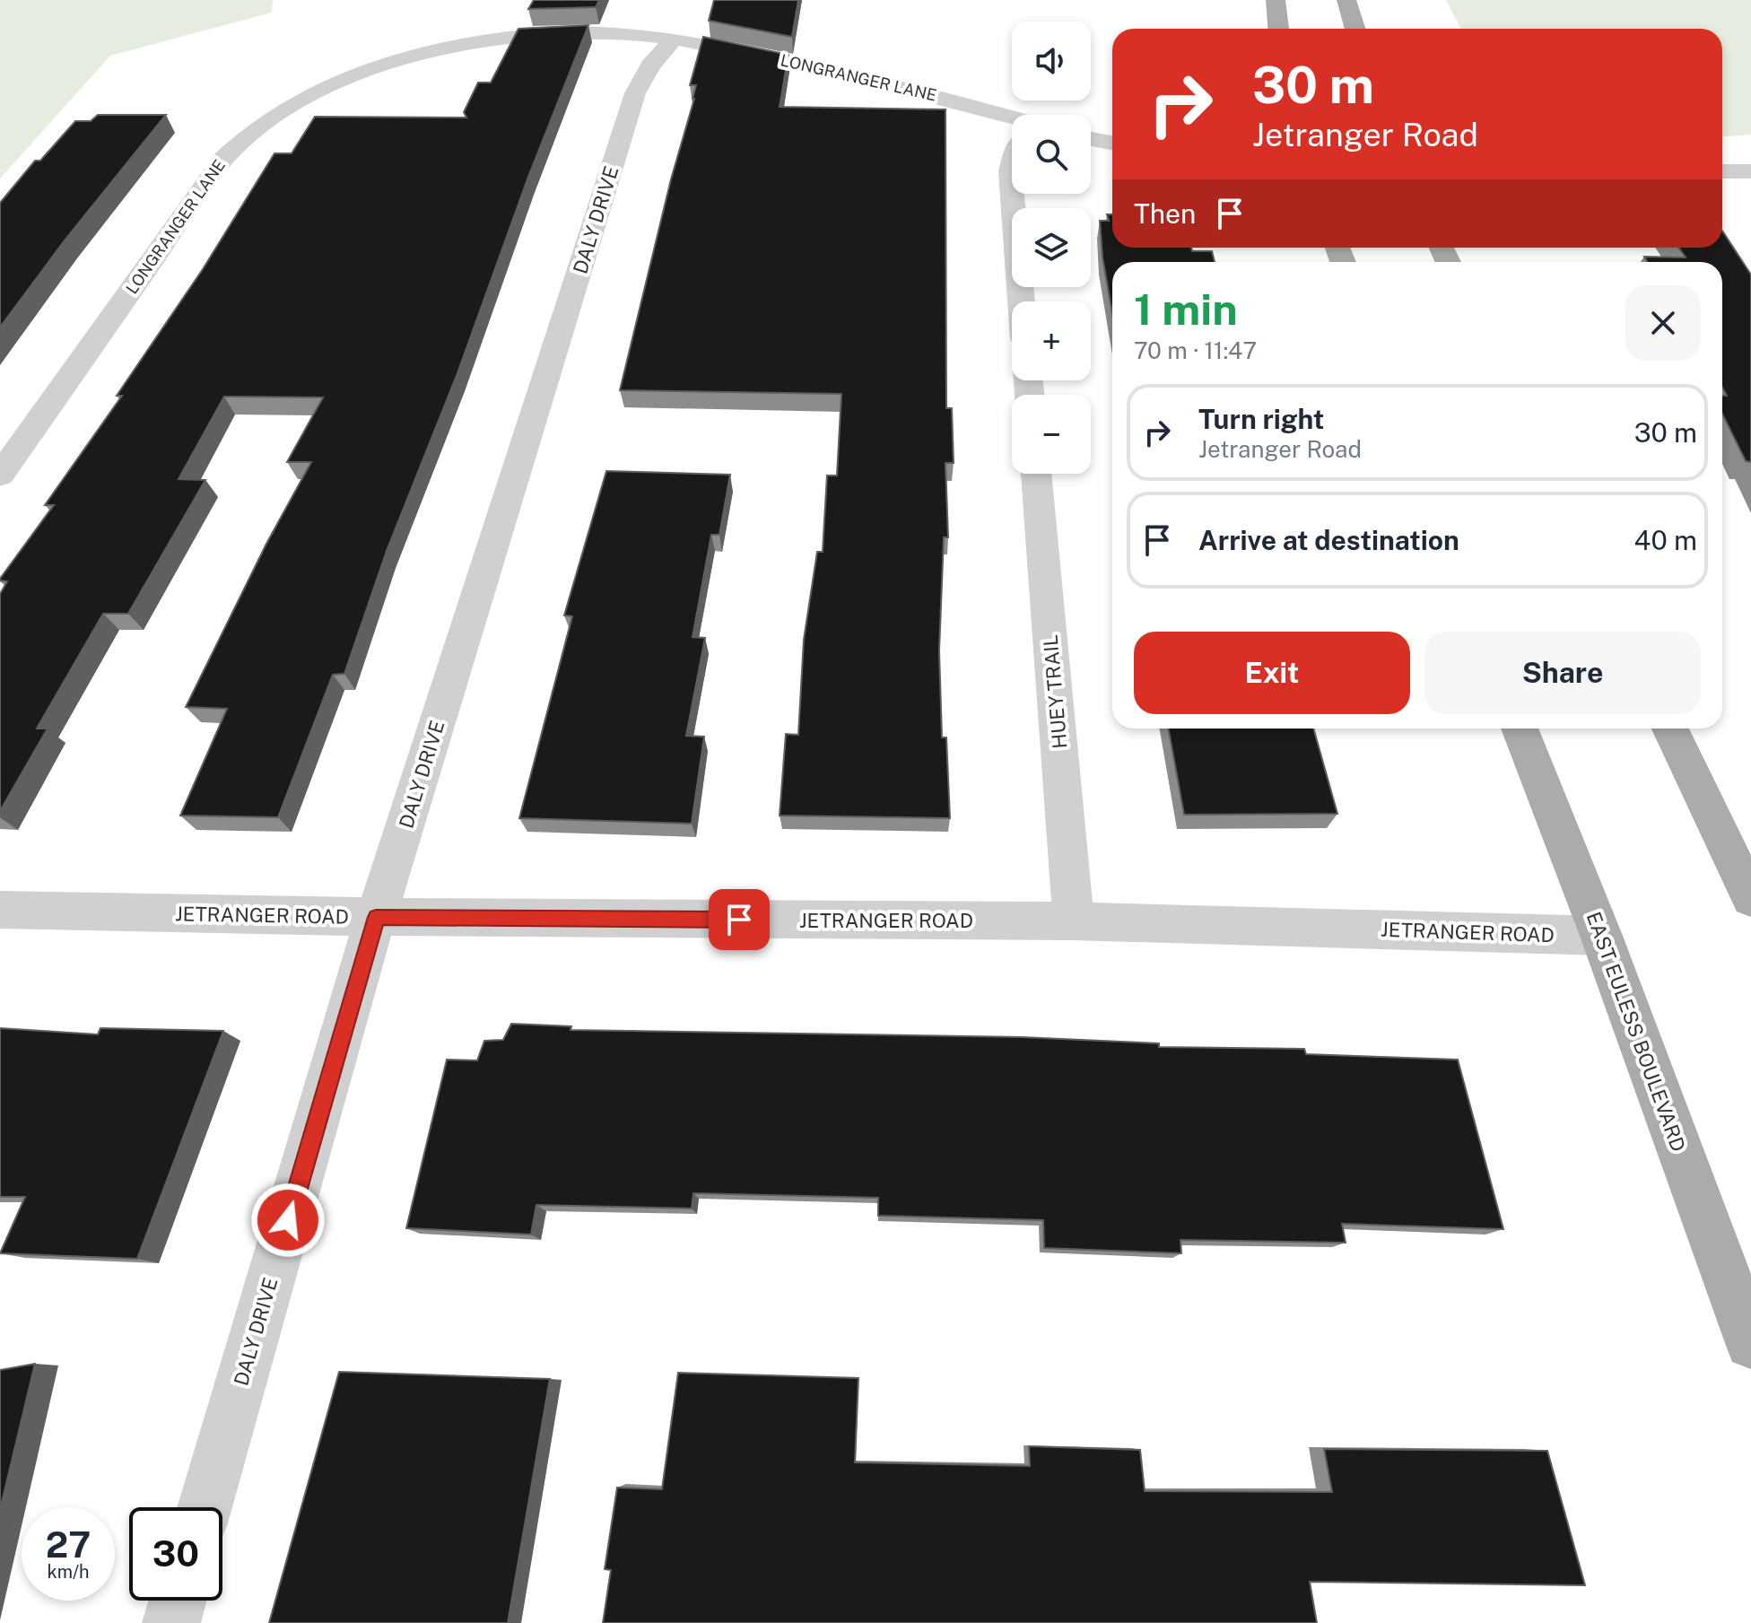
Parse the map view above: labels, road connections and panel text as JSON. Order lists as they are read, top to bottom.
{
  "streets": {
    "main road": ["EAST EULESS BOULEVARD"],
    "street": [
      "LONGRANGER LANE",
      "DALY DRIVE",
      "HUEY TRAIL",
      "JETRANGER ROAD"
    ]
  },
  "crossings": [
    ["LONGRANGER LANE", "DALY DRIVE"],
    ["DALY DRIVE", "JETRANGER ROAD"],
    ["HUEY TRAIL", "JETRANGER ROAD"],
    ["JETRANGER ROAD", "EAST EULESS BOULEVARD"]
  ],
  "page": {
    "map_buttons": ["+", "−"],
    "turn": ["30 m", "Jetranger Road"],
    "then": "Then",
    "heading": ["1 min", "70 m · 11:47"],
    "list": [
      {
        "name": "Turn right",
        "note": "Jetranger Road",
        "value": "30 m"
      },
      {
        "name": "Arrive at destination",
        "value": "40 m"
      }
    ],
    "buttons": ["Exit", "Share"],
    "speed": "27 km/h",
    "limit": "30"
  }
}
